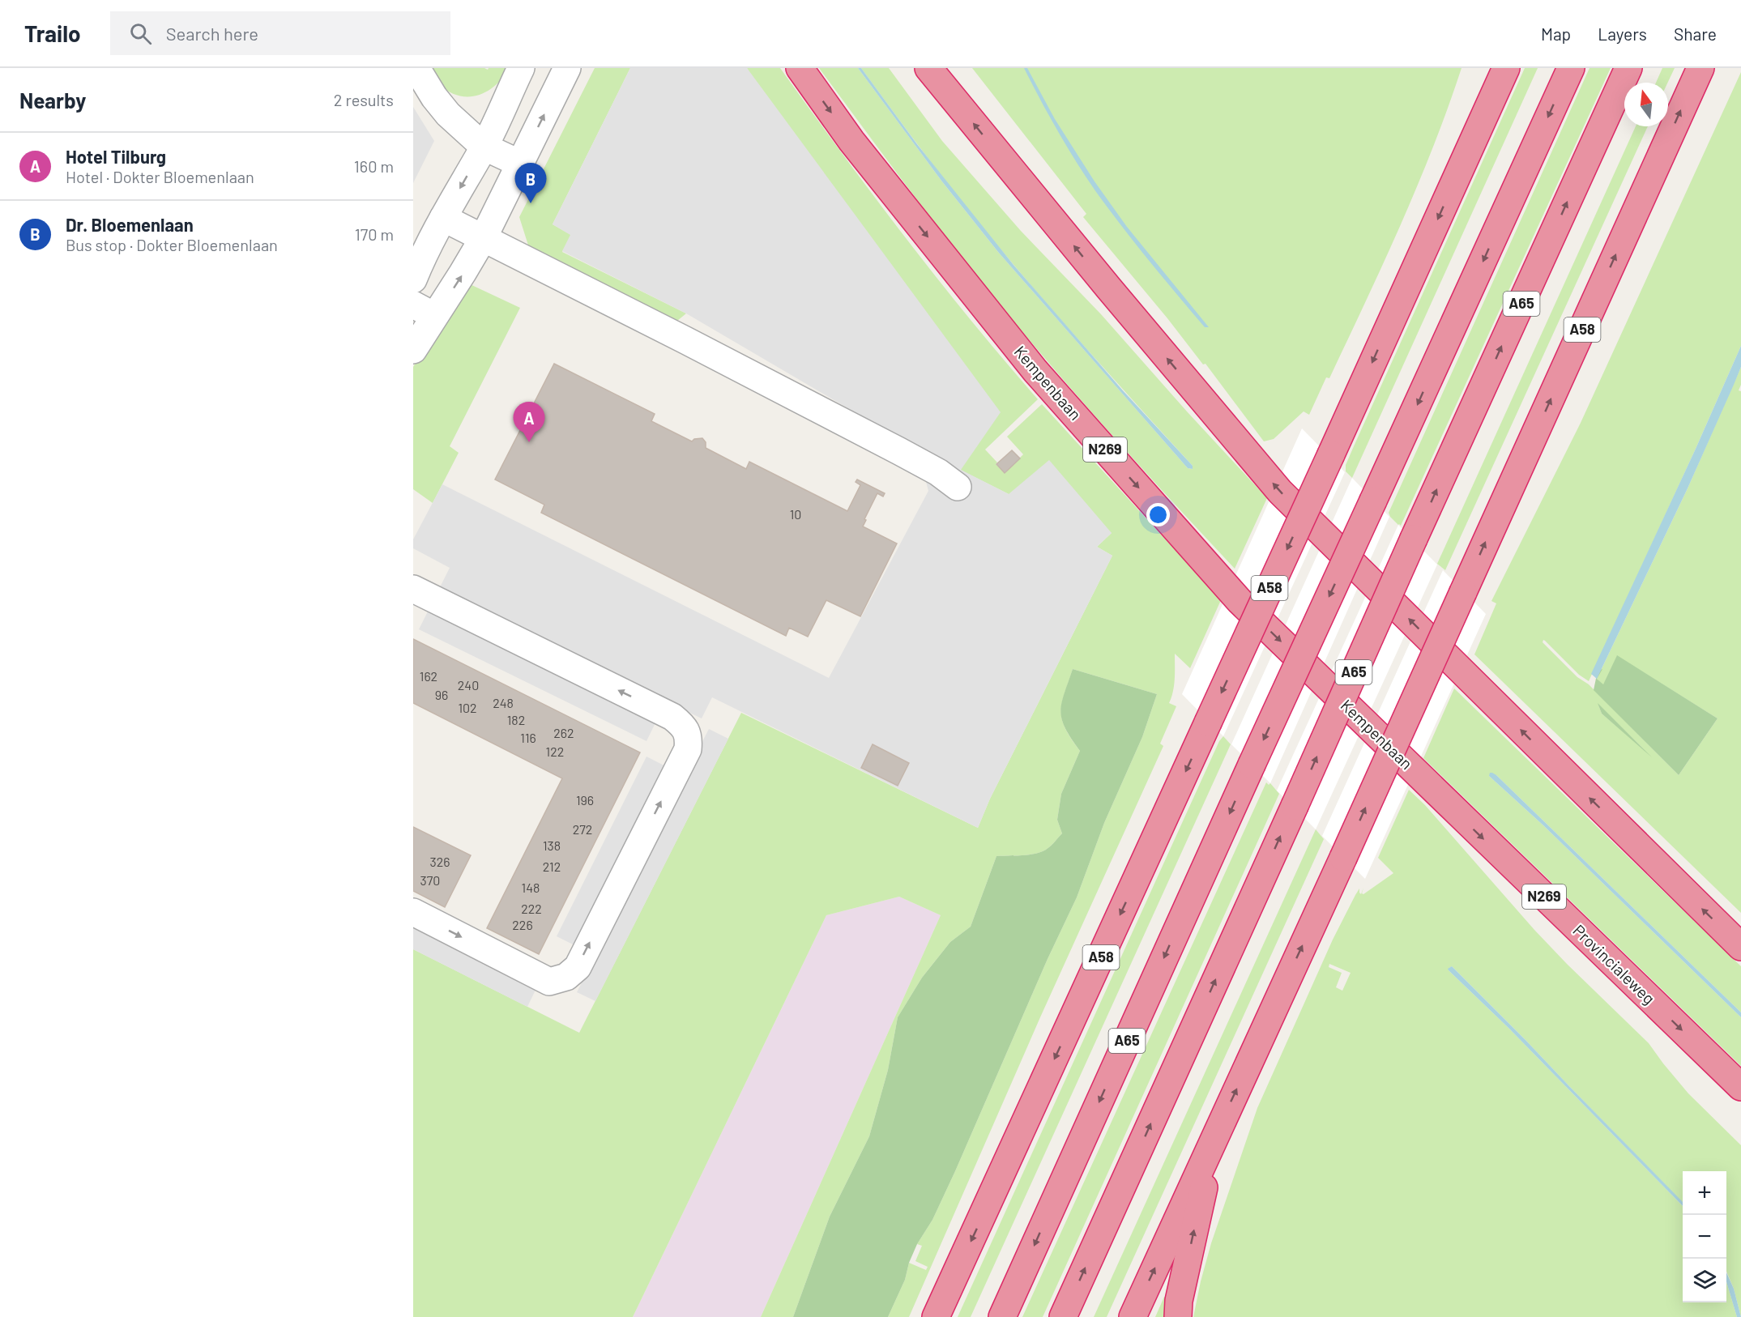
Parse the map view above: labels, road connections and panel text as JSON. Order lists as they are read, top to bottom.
{
  "streets": {
    "highway": [
      "A65",
      "A58",
      "Kempenbaan",
      "N269",
      "Provincialeweg"
    ]
  },
  "crossings": [
    ["Kempenbaan", "Provincialeweg"]
  ],
  "house_numbers": [
    "10",
    "162",
    "240",
    "96",
    "248",
    "102",
    "182",
    "262",
    "116",
    "122",
    "196",
    "272",
    "138",
    "326",
    "212",
    "370",
    "148",
    "222",
    "226"
  ],
  "north": "top",
  "page": {
    "header": "Trailo",
    "search": "Search here",
    "nav": ["Map", "Layers", "Share"],
    "heading": ["Nearby", "2 results"],
    "list": [
      {
        "mark": "A",
        "name": "Hotel Tilburg",
        "note": "Hotel · Dokter Bloemenlaan",
        "value": "160 m"
      },
      {
        "mark": "B",
        "name": "Dr. Bloemenlaan",
        "note": "Bus stop · Dokter Bloemenlaan",
        "value": "170 m"
      }
    ],
    "pins": ["B", "A"],
    "map_buttons": ["+", "−"]
  }
}
